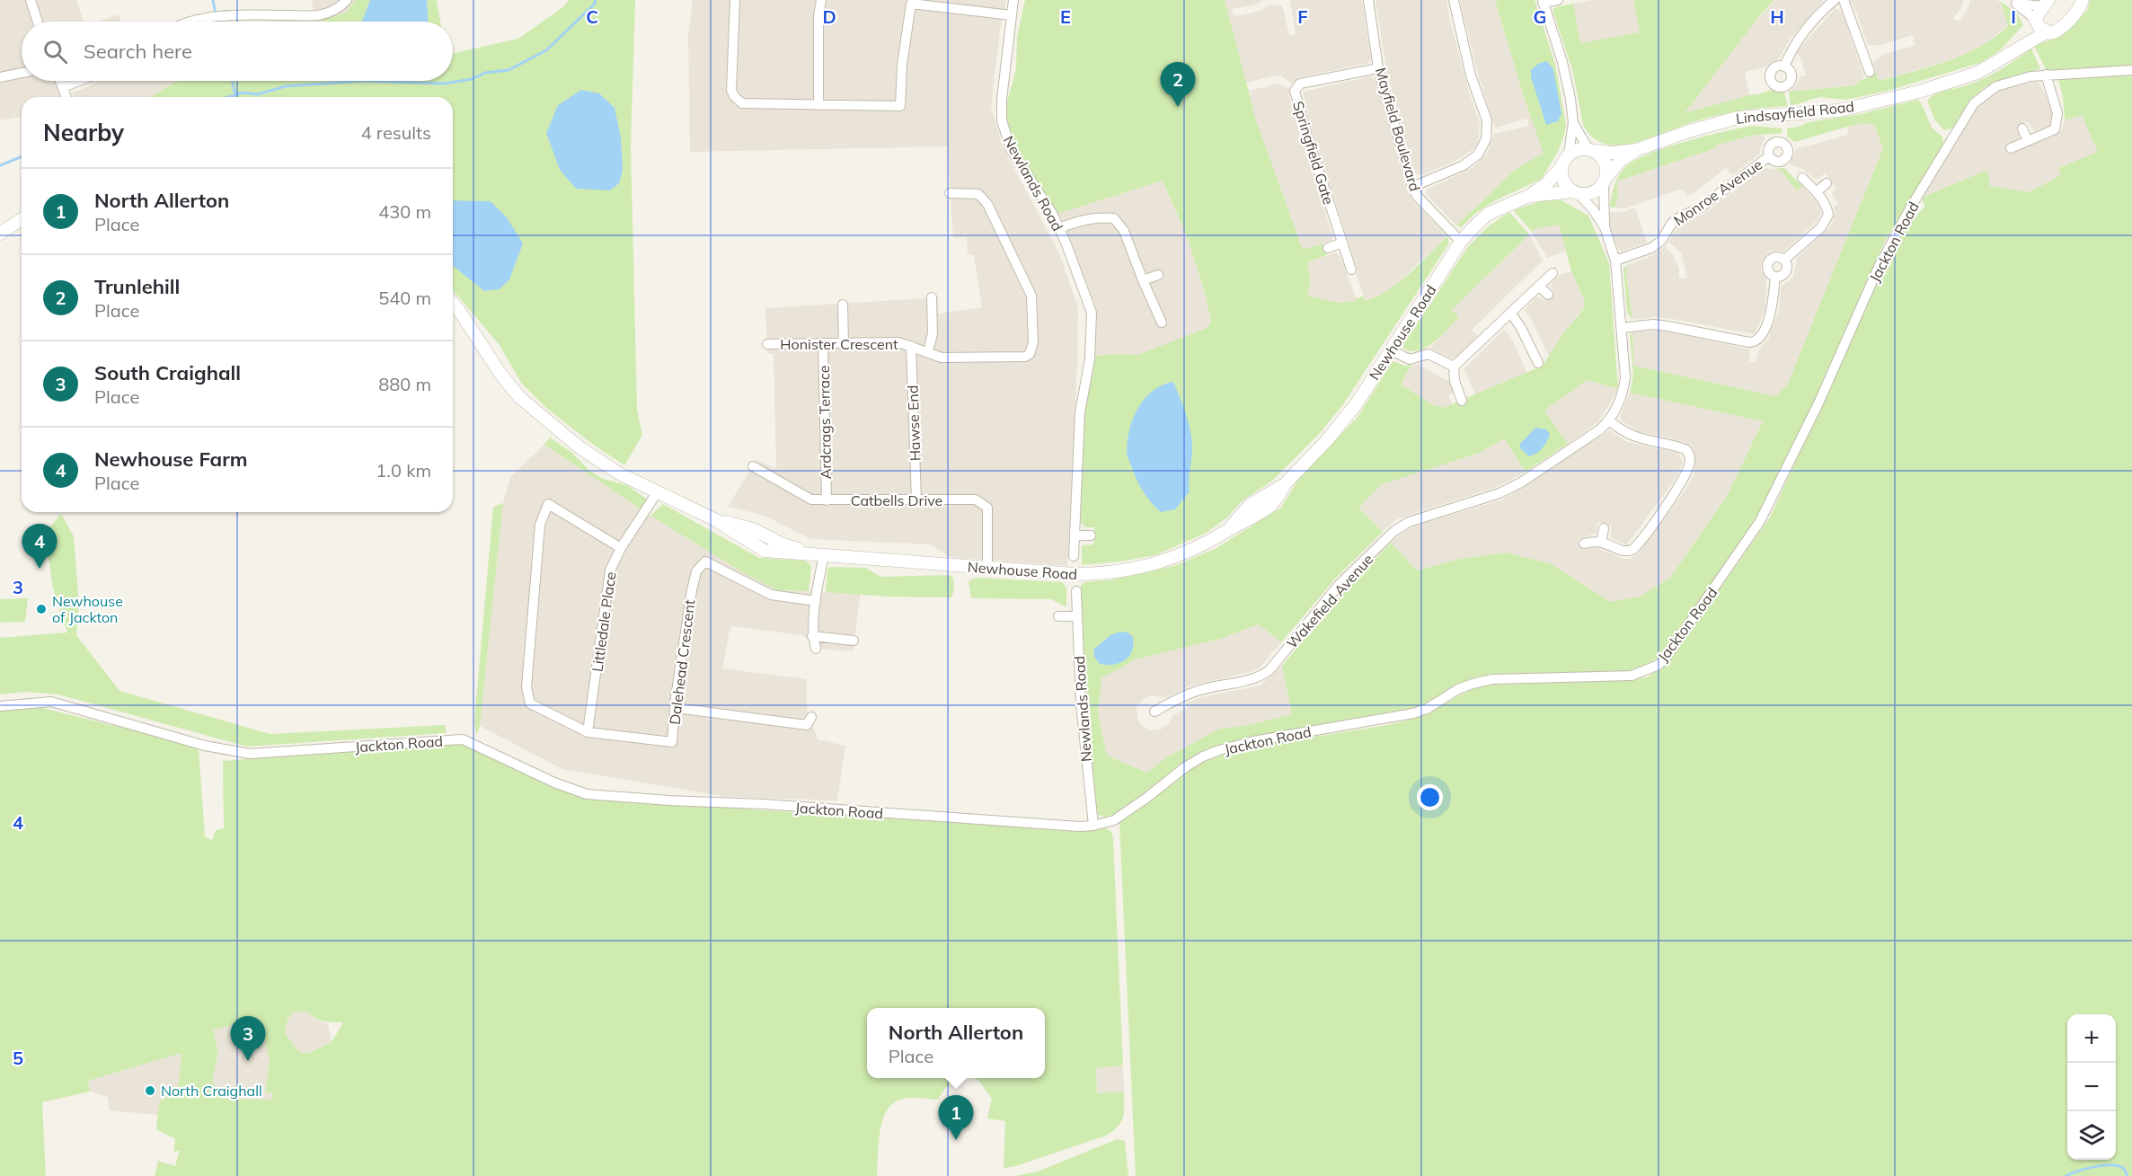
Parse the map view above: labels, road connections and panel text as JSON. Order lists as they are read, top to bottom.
{
  "streets": {
    "street": [
      "Lindsayfield Road",
      "Mayfield Boulevard",
      "Springfield Gate",
      "Newlands Road",
      "Monroe Avenue",
      "Jackton Road",
      "Newhouse Road",
      "Honister Crescent",
      "Ardcrags Terrace",
      "Hawse End",
      "Catbells Drive",
      "Wakefield Avenue",
      "Littledale Place",
      "Dalehead Crescent"
    ]
  },
  "crossings": [
    ["Lindsayfield Road", "Newhouse Road"],
    ["Lindsayfield Road", "Wakefield Avenue"],
    ["Mayfield Boulevard", "Springfield Gate"],
    ["Mayfield Boulevard", "Newhouse Road"],
    ["Newlands Road", "Jackton Road"],
    ["Monroe Avenue", "Wakefield Avenue"],
    ["Newhouse Road", "Catbells Drive"],
    ["Newhouse Road", "Wakefield Avenue"],
    ["Newhouse Road", "Littledale Place"],
    ["Honister Crescent", "Ardcrags Terrace"],
    ["Honister Crescent", "Hawse End"],
    ["Ardcrags Terrace", "Catbells Drive"],
    ["Hawse End", "Catbells Drive"],
    ["Littledale Place", "Dalehead Crescent"]
  ],
  "places": ["Newhouse of Jackton", "North Craighall"],
  "page": {
    "search": "Search here",
    "pins": [
      "2",
      "4",
      "3",
      "1"
    ],
    "heading": ["Nearby", "4 results"],
    "list": [
      {
        "mark": "1",
        "name": "North Allerton",
        "note": "Place",
        "value": "430 m"
      },
      {
        "mark": "2",
        "name": "Trunlehill",
        "note": "Place",
        "value": "540 m"
      },
      {
        "mark": "3",
        "name": "South Craighall",
        "note": "Place",
        "value": "880 m"
      },
      {
        "mark": "4",
        "name": "Newhouse Farm",
        "note": "Place",
        "value": "1.0 km"
      }
    ],
    "popup": ["North Allerton", "Place"],
    "map_buttons": ["+", "−"]
  },
  "grid": {
    "columns": [
      "C",
      "D",
      "E",
      "F",
      "G",
      "H",
      "I"
    ],
    "rows": ["3", "4", "5"]
  }
}
